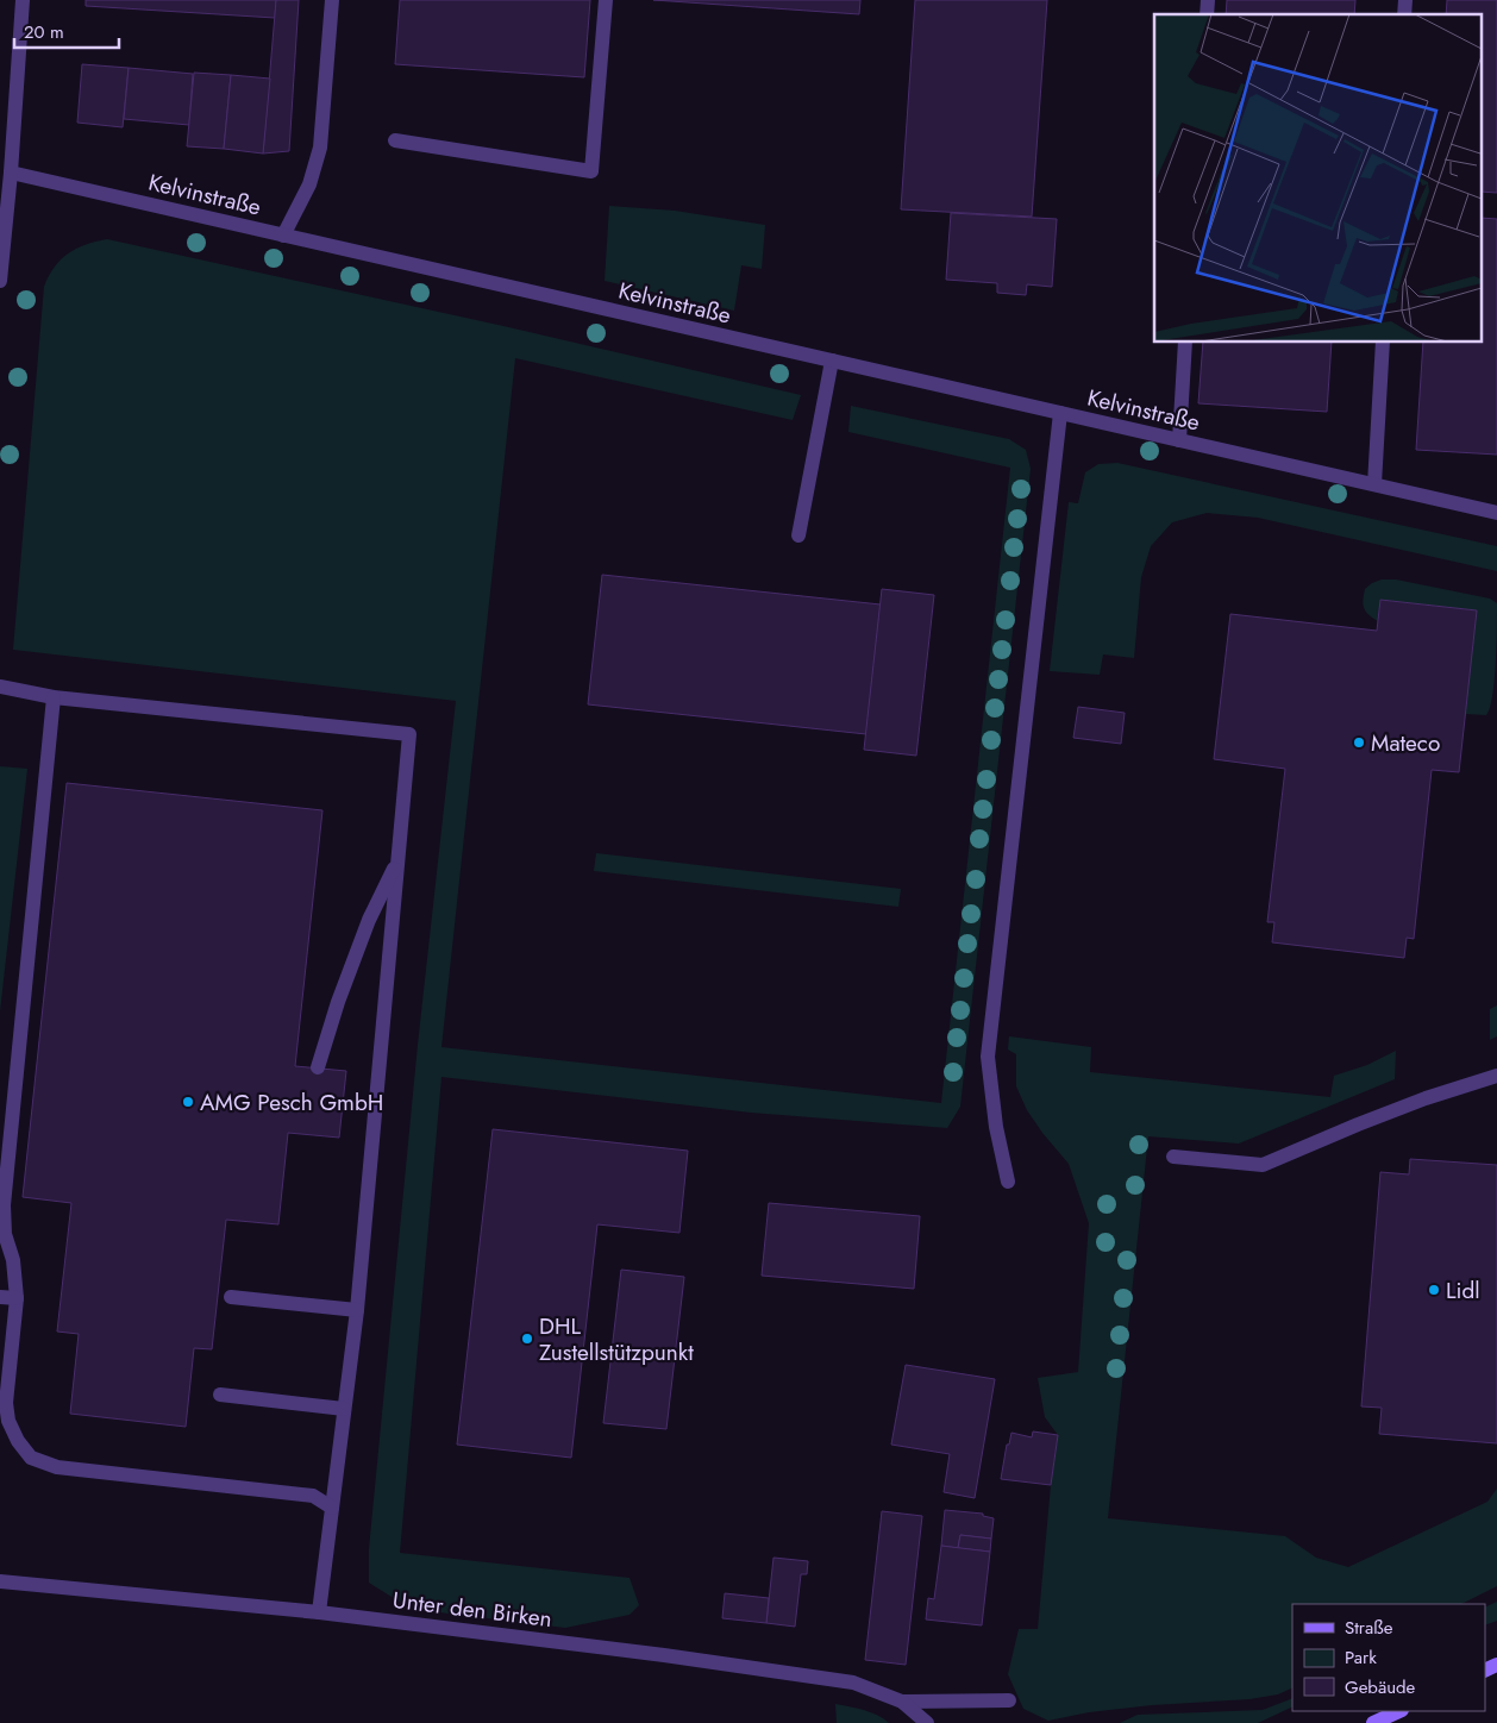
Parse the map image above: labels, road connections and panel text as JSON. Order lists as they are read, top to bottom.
{
  "streets": {
    "street": ["Kelvinstraße", "Unter den Birken"]
  },
  "places": [
    "Mateco",
    "AMG Pesch GmbH",
    "Lidl",
    "DHL Zustellstützpunkt"
  ],
  "legend": ["Straße", "Park", "Gebäude"],
  "scale_bar": "20 m"
}
